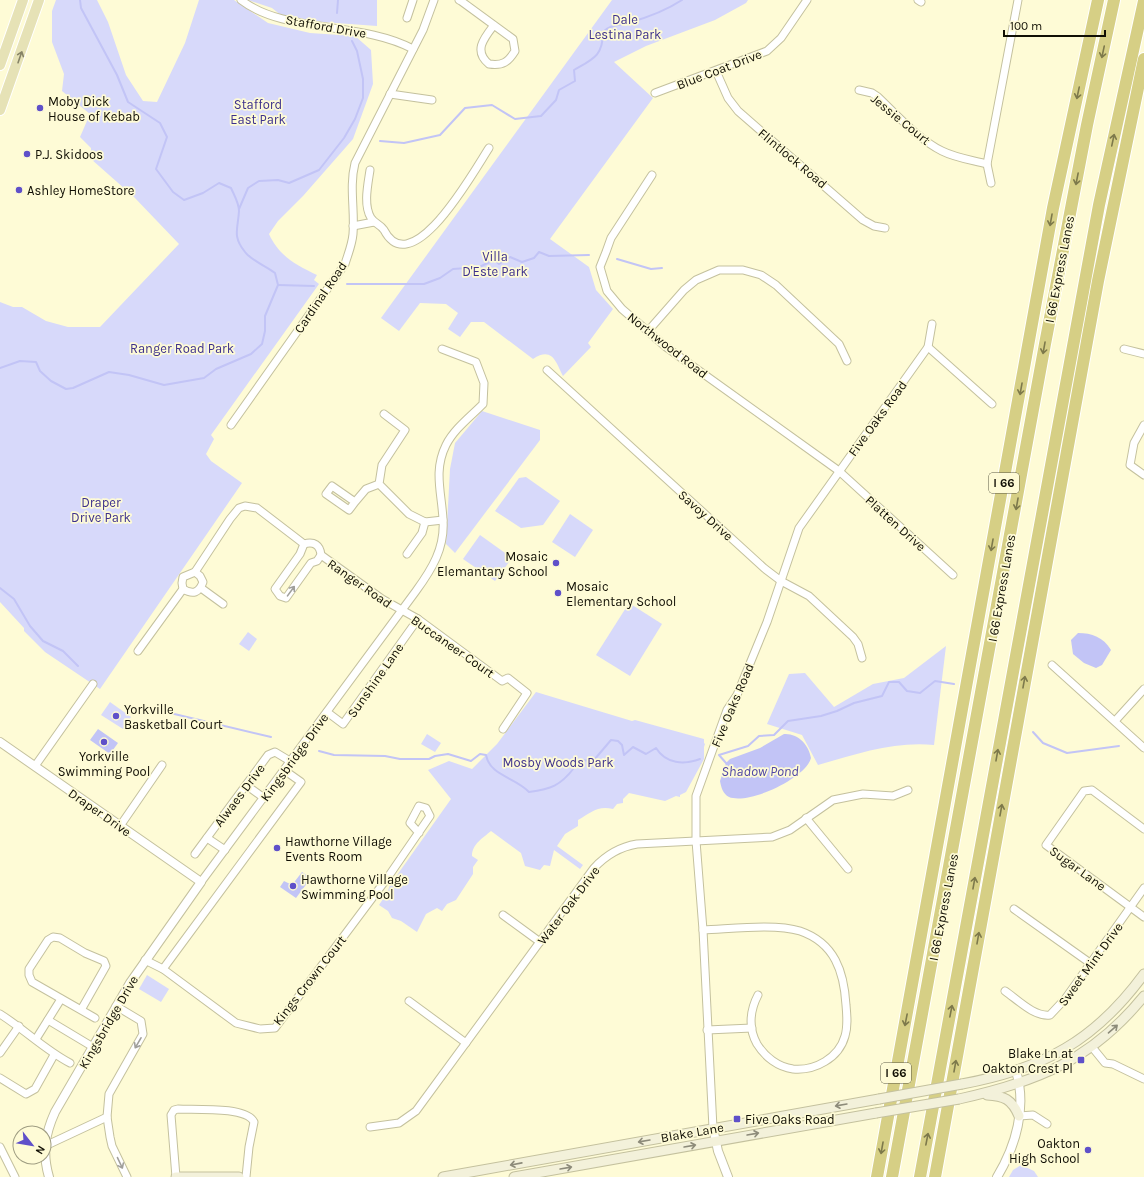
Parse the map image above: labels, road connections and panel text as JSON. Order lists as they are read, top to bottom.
{
  "streets": {
    "highway": ["I 66 Express Lanes", "I 66"],
    "main road": ["Blake Lane"],
    "street": [
      "Stafford Drive",
      "Blue Coat Drive",
      "Jessie Court",
      "Flintlock Road",
      "Cardinal Road",
      "Northwood Road",
      "Five Oaks Road",
      "Savoy Drive",
      "Platten Drive",
      "Ranger Road",
      "Buccaneer Court",
      "Sunshine Lane",
      "Kingsbridge Drive",
      "Alwaes Drive",
      "Draper Drive",
      "Sugar Lane",
      "Water Oak Drive",
      "Sweet Mint Drive",
      "Kings Crown Court"
    ]
  },
  "crossings": [
    ["Stafford Drive", "Cardinal Road"],
    ["Blue Coat Drive", "Flintlock Road"],
    ["Northwood Road", "Five Oaks Road"],
    ["Northwood Road", "Platten Drive"],
    ["Five Oaks Road", "Savoy Drive"],
    ["Five Oaks Road", "Platten Drive"],
    ["Five Oaks Road", "Water Oak Drive"],
    ["Five Oaks Road", "Blake Lane"],
    ["Ranger Road", "Buccaneer Court"],
    ["Ranger Road", "Kingsbridge Drive"],
    ["Buccaneer Court", "Sunshine Lane"],
    ["Buccaneer Court", "Kingsbridge Drive"],
    ["Sunshine Lane", "Kingsbridge Drive"],
    ["Kingsbridge Drive", "Alwaes Drive"],
    ["Kingsbridge Drive", "Draper Drive"],
    ["Kingsbridge Drive", "Kings Crown Court"],
    ["Sugar Lane", "Sweet Mint Drive"]
  ],
  "water": ["Shadow Pond"],
  "parks": [
    "Dale Lestina Park",
    "Stafford East Park",
    "Villa D'Este Park",
    "Ranger Road Park",
    "Draper Drive Park",
    "Mosby Woods Park"
  ],
  "places": {
    "other": [
      "Moby Dick House of Kebab",
      "P.J. Skidoos",
      "Ashley HomeStore",
      "Mosaic Elemantary School",
      "Mosaic Elementary School",
      "Yorkville Basketball Court",
      "Yorkville Swimming Pool",
      "Hawthorne Village Events Room",
      "Hawthorne Village Swimming Pool",
      "Oakton High School"
    ],
    "transit": ["Blake Ln at Oakton Crest Pl", "Five Oaks Road"]
  },
  "scale_bar": "100 m",
  "north": "bottom right"
}
